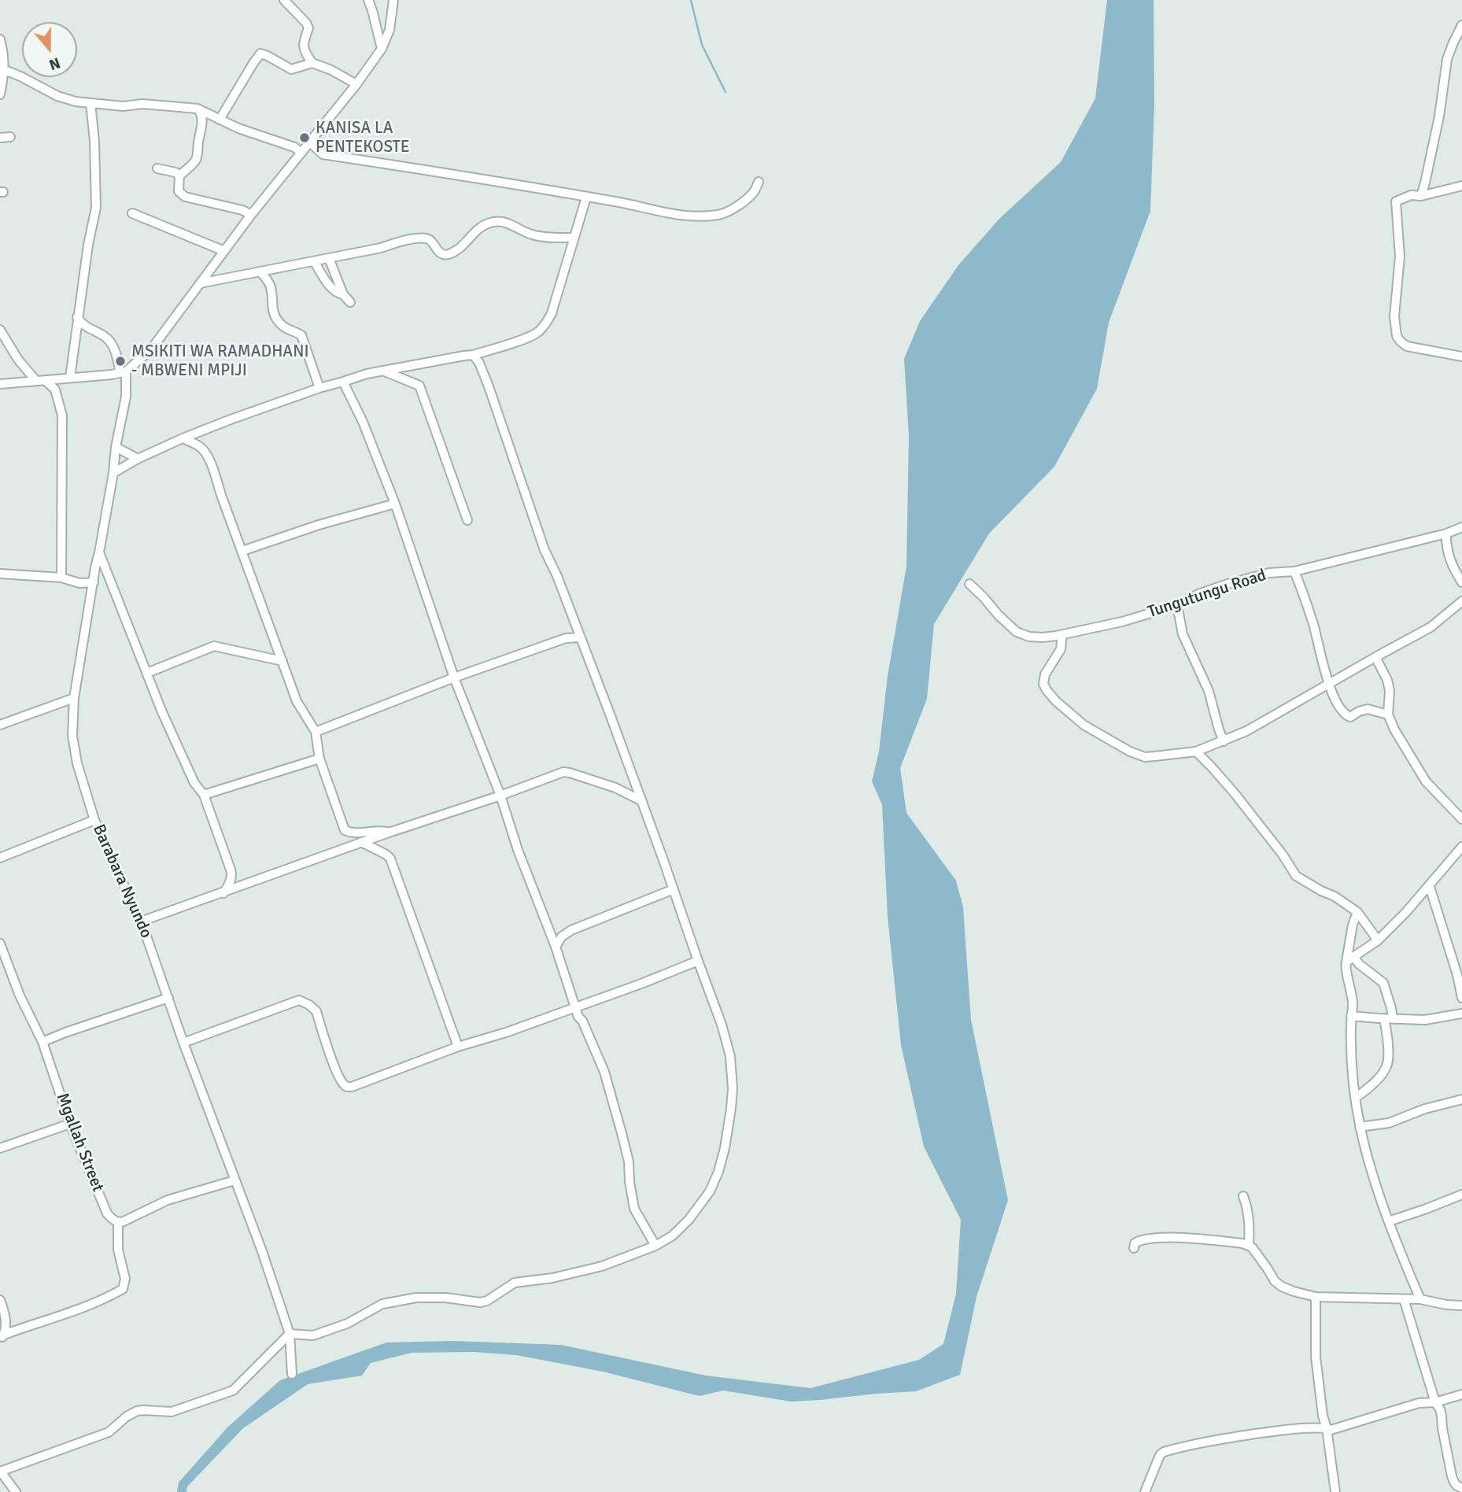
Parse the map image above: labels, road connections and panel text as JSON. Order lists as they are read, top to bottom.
{
  "streets": {
    "street": ["Tungutungu Road", "Barabara Nyundo", "Mgallah Street"]
  },
  "places": ["KANISA LA PENTEKOSTE", "MSIKITI WA RAMADHANI - MBWENI MPIJI"],
  "north": "bottom"
}
